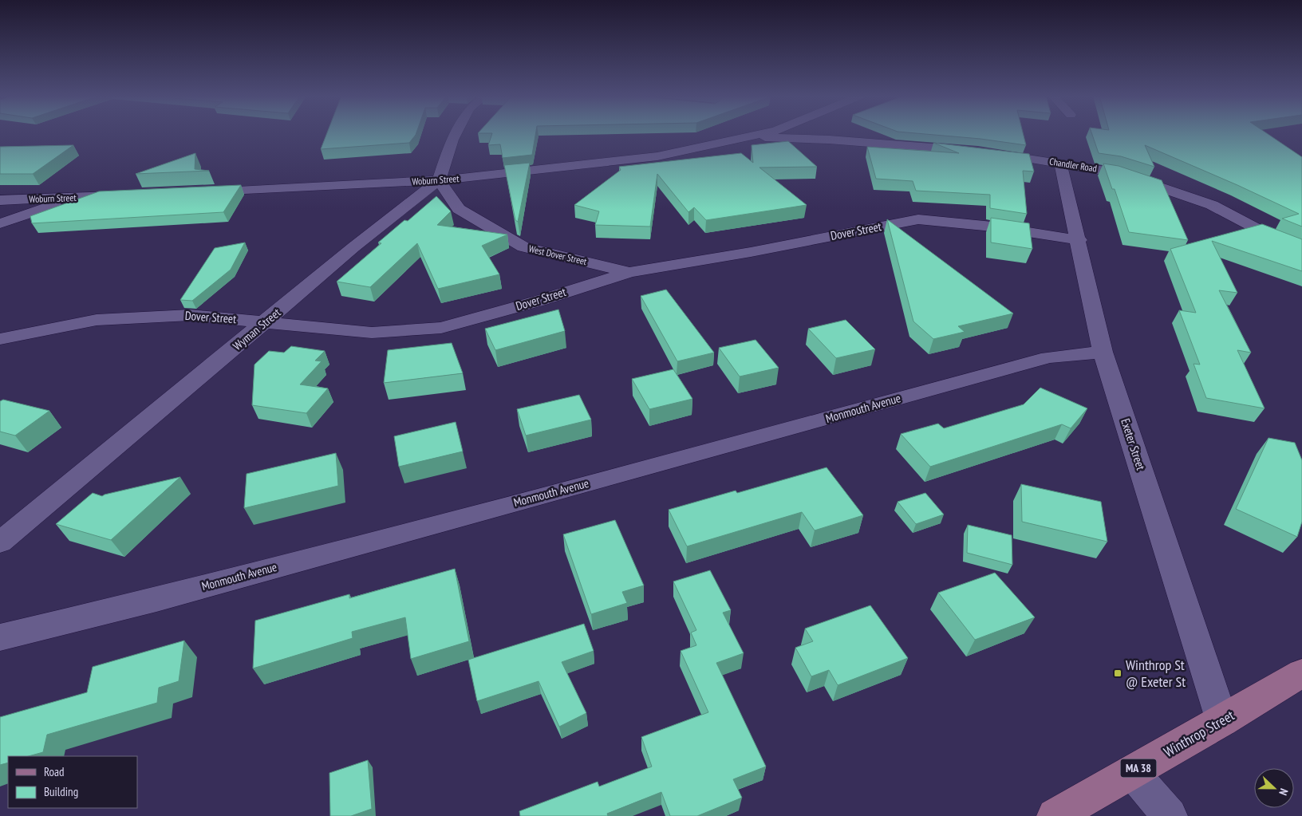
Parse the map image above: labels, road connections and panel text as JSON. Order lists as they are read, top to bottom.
{
  "streets": {
    "main road": ["Winthrop Street", "MA 38"],
    "street": [
      "Chandler Road",
      "Woburn Street",
      "Dover Street",
      "West Dover Street",
      "Wyman Street",
      "Monmouth Avenue",
      "Exeter Street"
    ]
  },
  "crossings": [
    ["Chandler Road", "Woburn Street"],
    ["Chandler Road", "Exeter Street"],
    ["Woburn Street", "West Dover Street"],
    ["Woburn Street", "Wyman Street"],
    ["Dover Street", "West Dover Street"],
    ["Dover Street", "Wyman Street"],
    ["Dover Street", "Exeter Street"],
    ["West Dover Street", "Wyman Street"],
    ["Monmouth Avenue", "Exeter Street"],
    ["Exeter Street", "Winthrop Street"]
  ],
  "places": {
    "transit": ["Winthrop St @ Exeter St"]
  },
  "legend": ["Road", "Building"],
  "north": "right"
}
